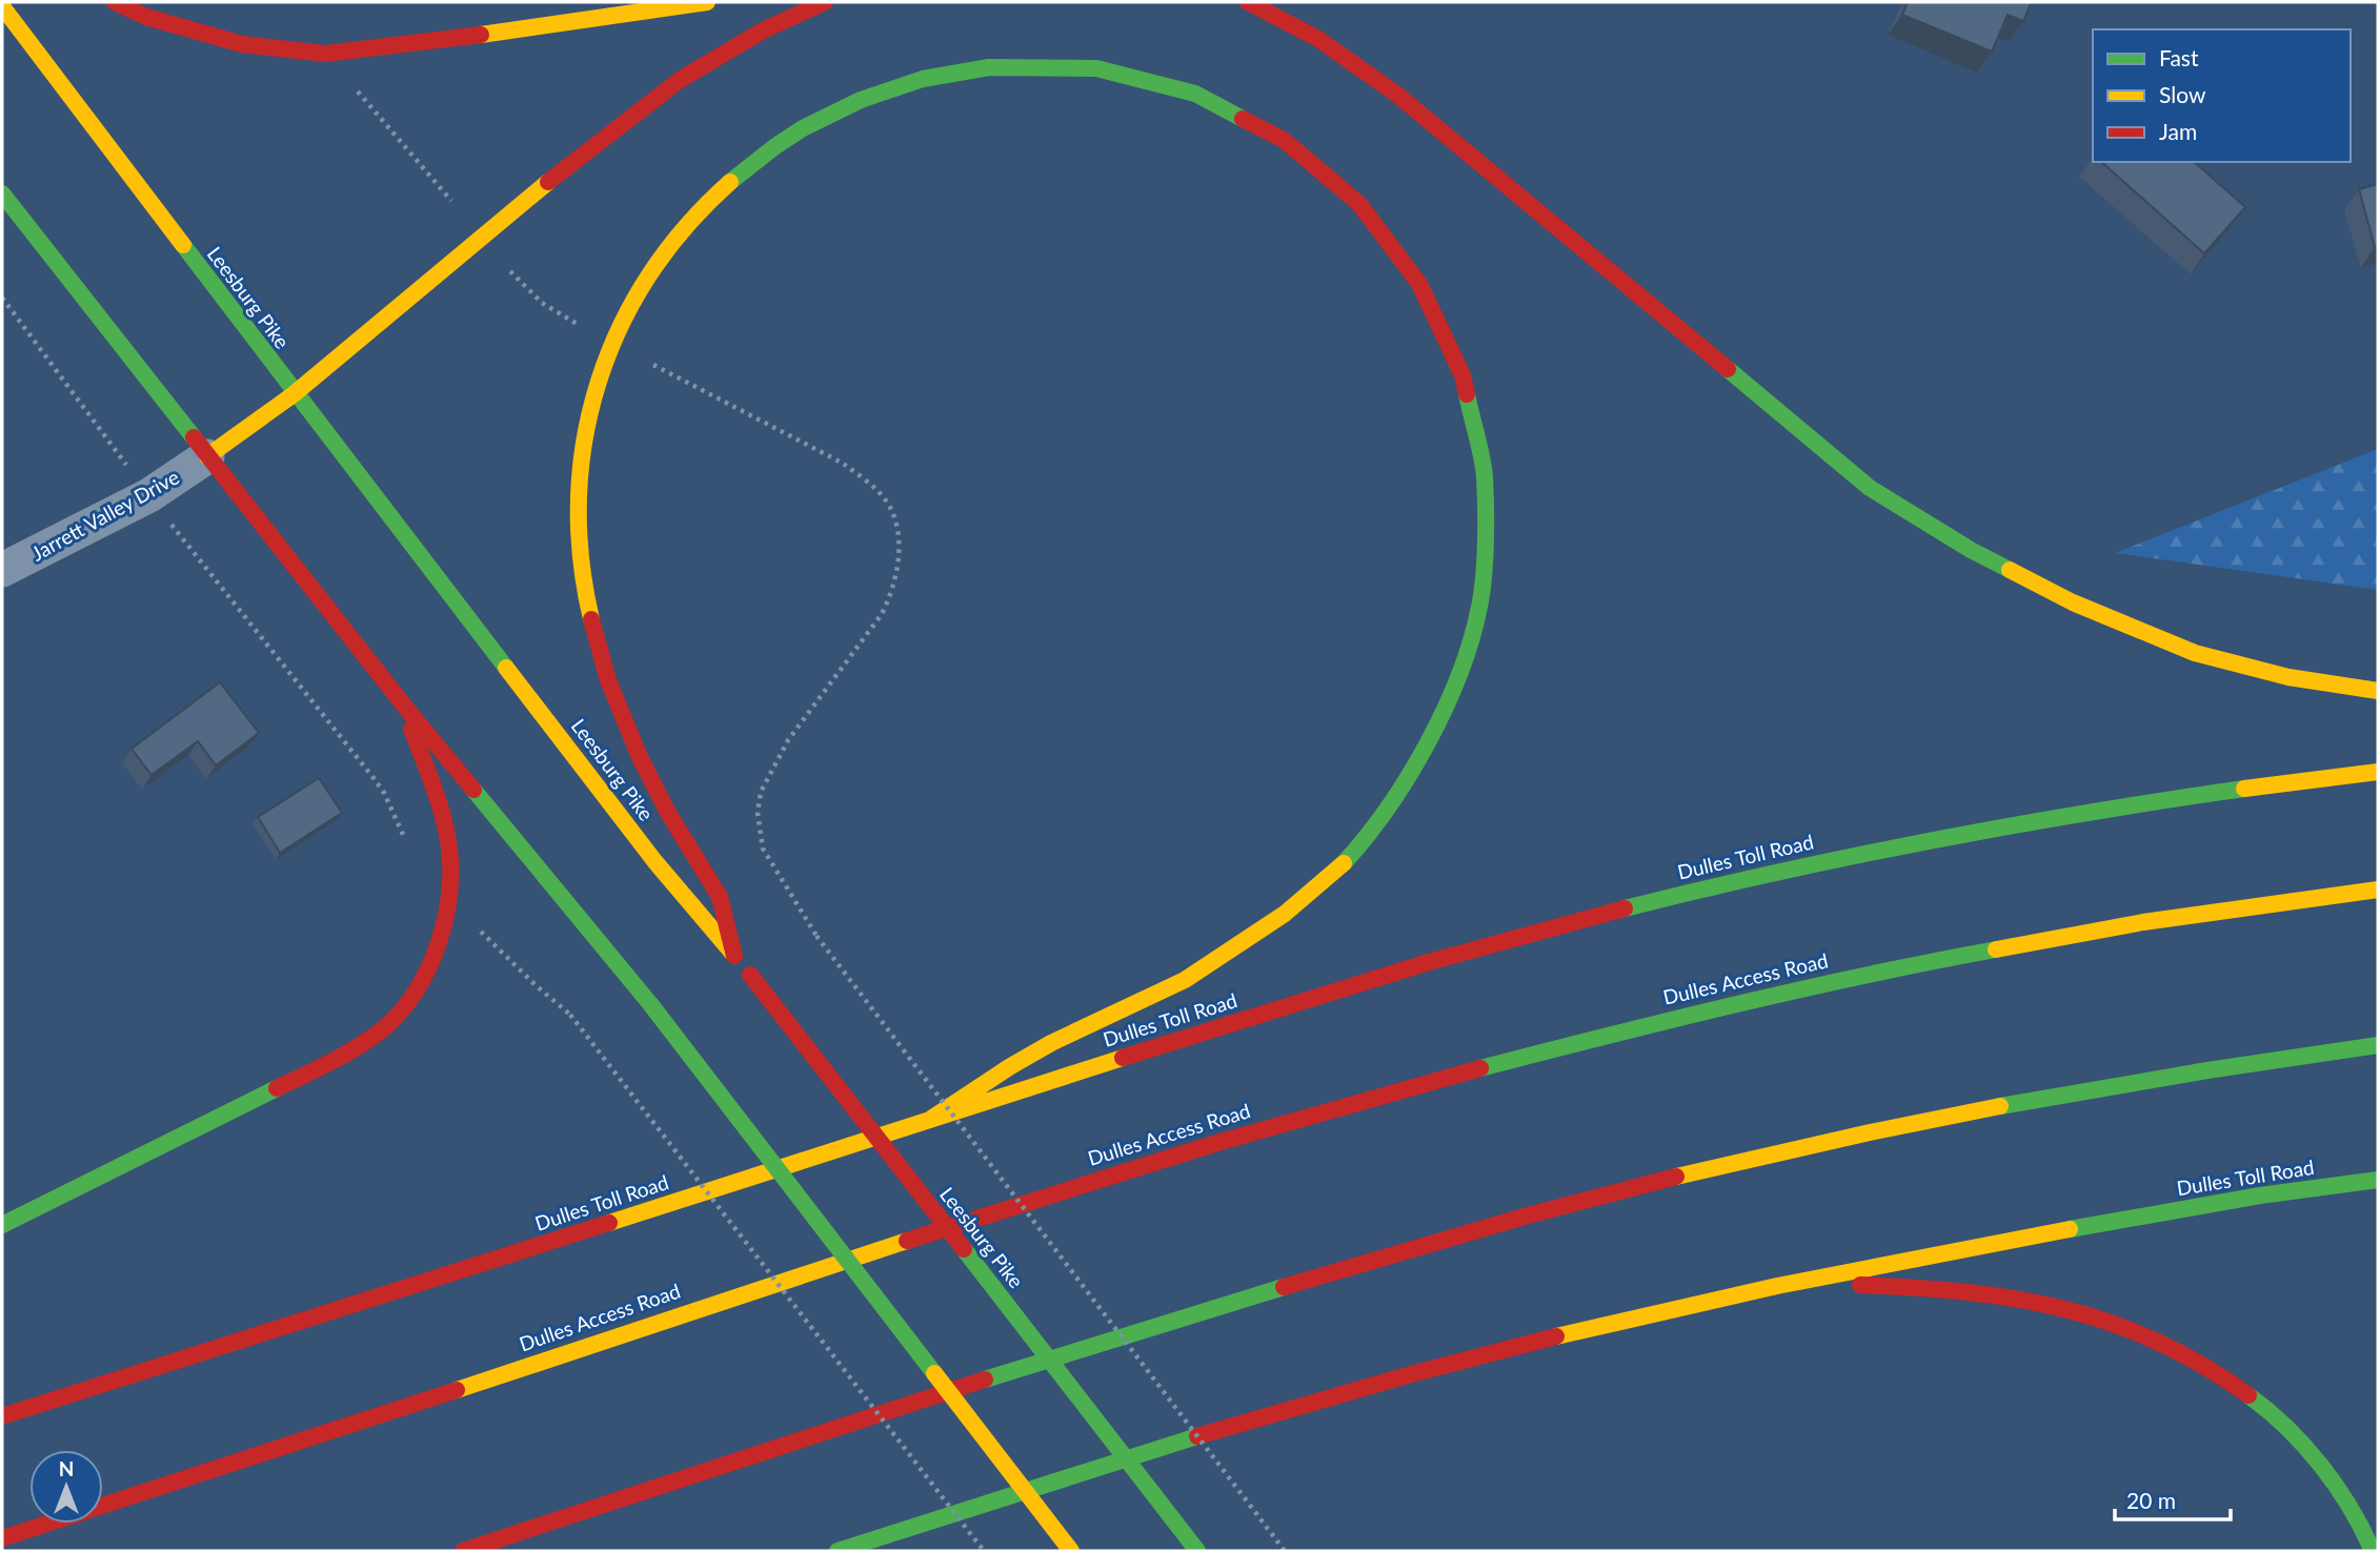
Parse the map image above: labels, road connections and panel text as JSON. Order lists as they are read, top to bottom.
{
  "streets": {
    "highway": ["Leesburg Pike", "Dulles Toll Road", "Dulles Access Road"],
    "street": ["Jarrett Valley Drive"]
  },
  "legend": ["Fast", "Slow", "Jam"],
  "scale_bar": "20 m",
  "north": "top"
}
